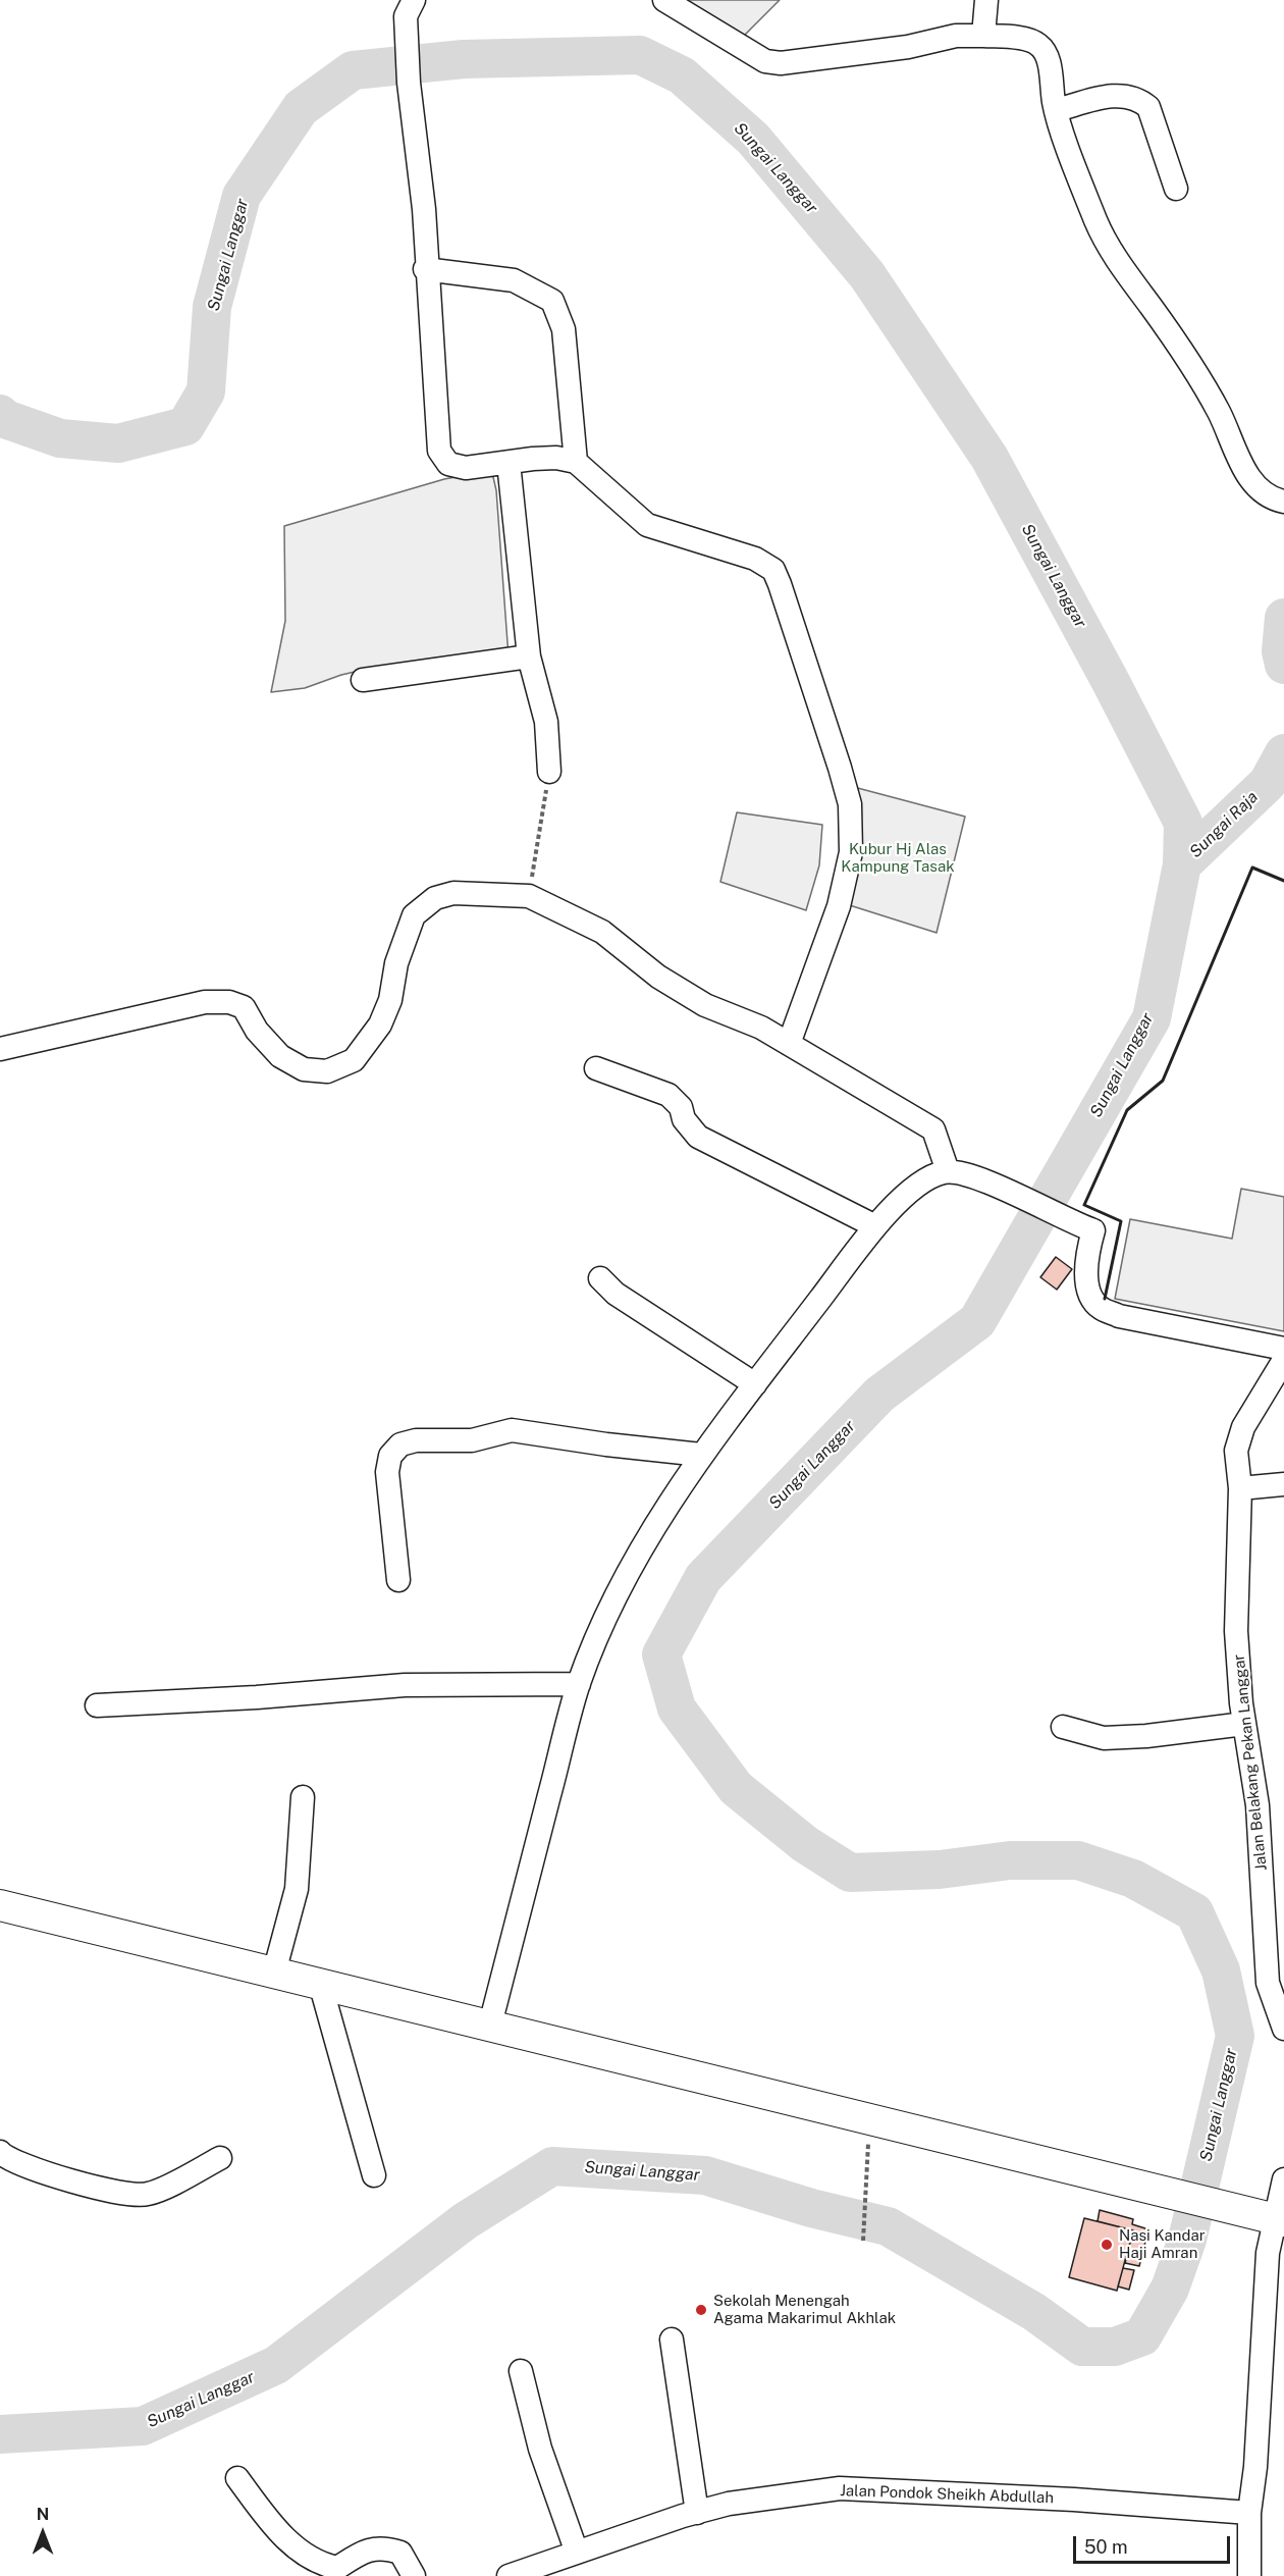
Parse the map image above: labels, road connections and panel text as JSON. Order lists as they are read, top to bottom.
{
  "streets": {
    "street": ["Jalan Belakang Pekan Langgar", "Jalan Pondok Sheikh Abdullah"]
  },
  "water": ["Sungai Langgar", "Sungai Raja"],
  "parks": ["Kubur Hj Alas Kampung Tasak"],
  "places": ["Nasi Kandar Haji Amran", "Sekolah Menengah Agama Makarimul Akhlak"],
  "scale_bar": "50 m",
  "north": "top"
}
